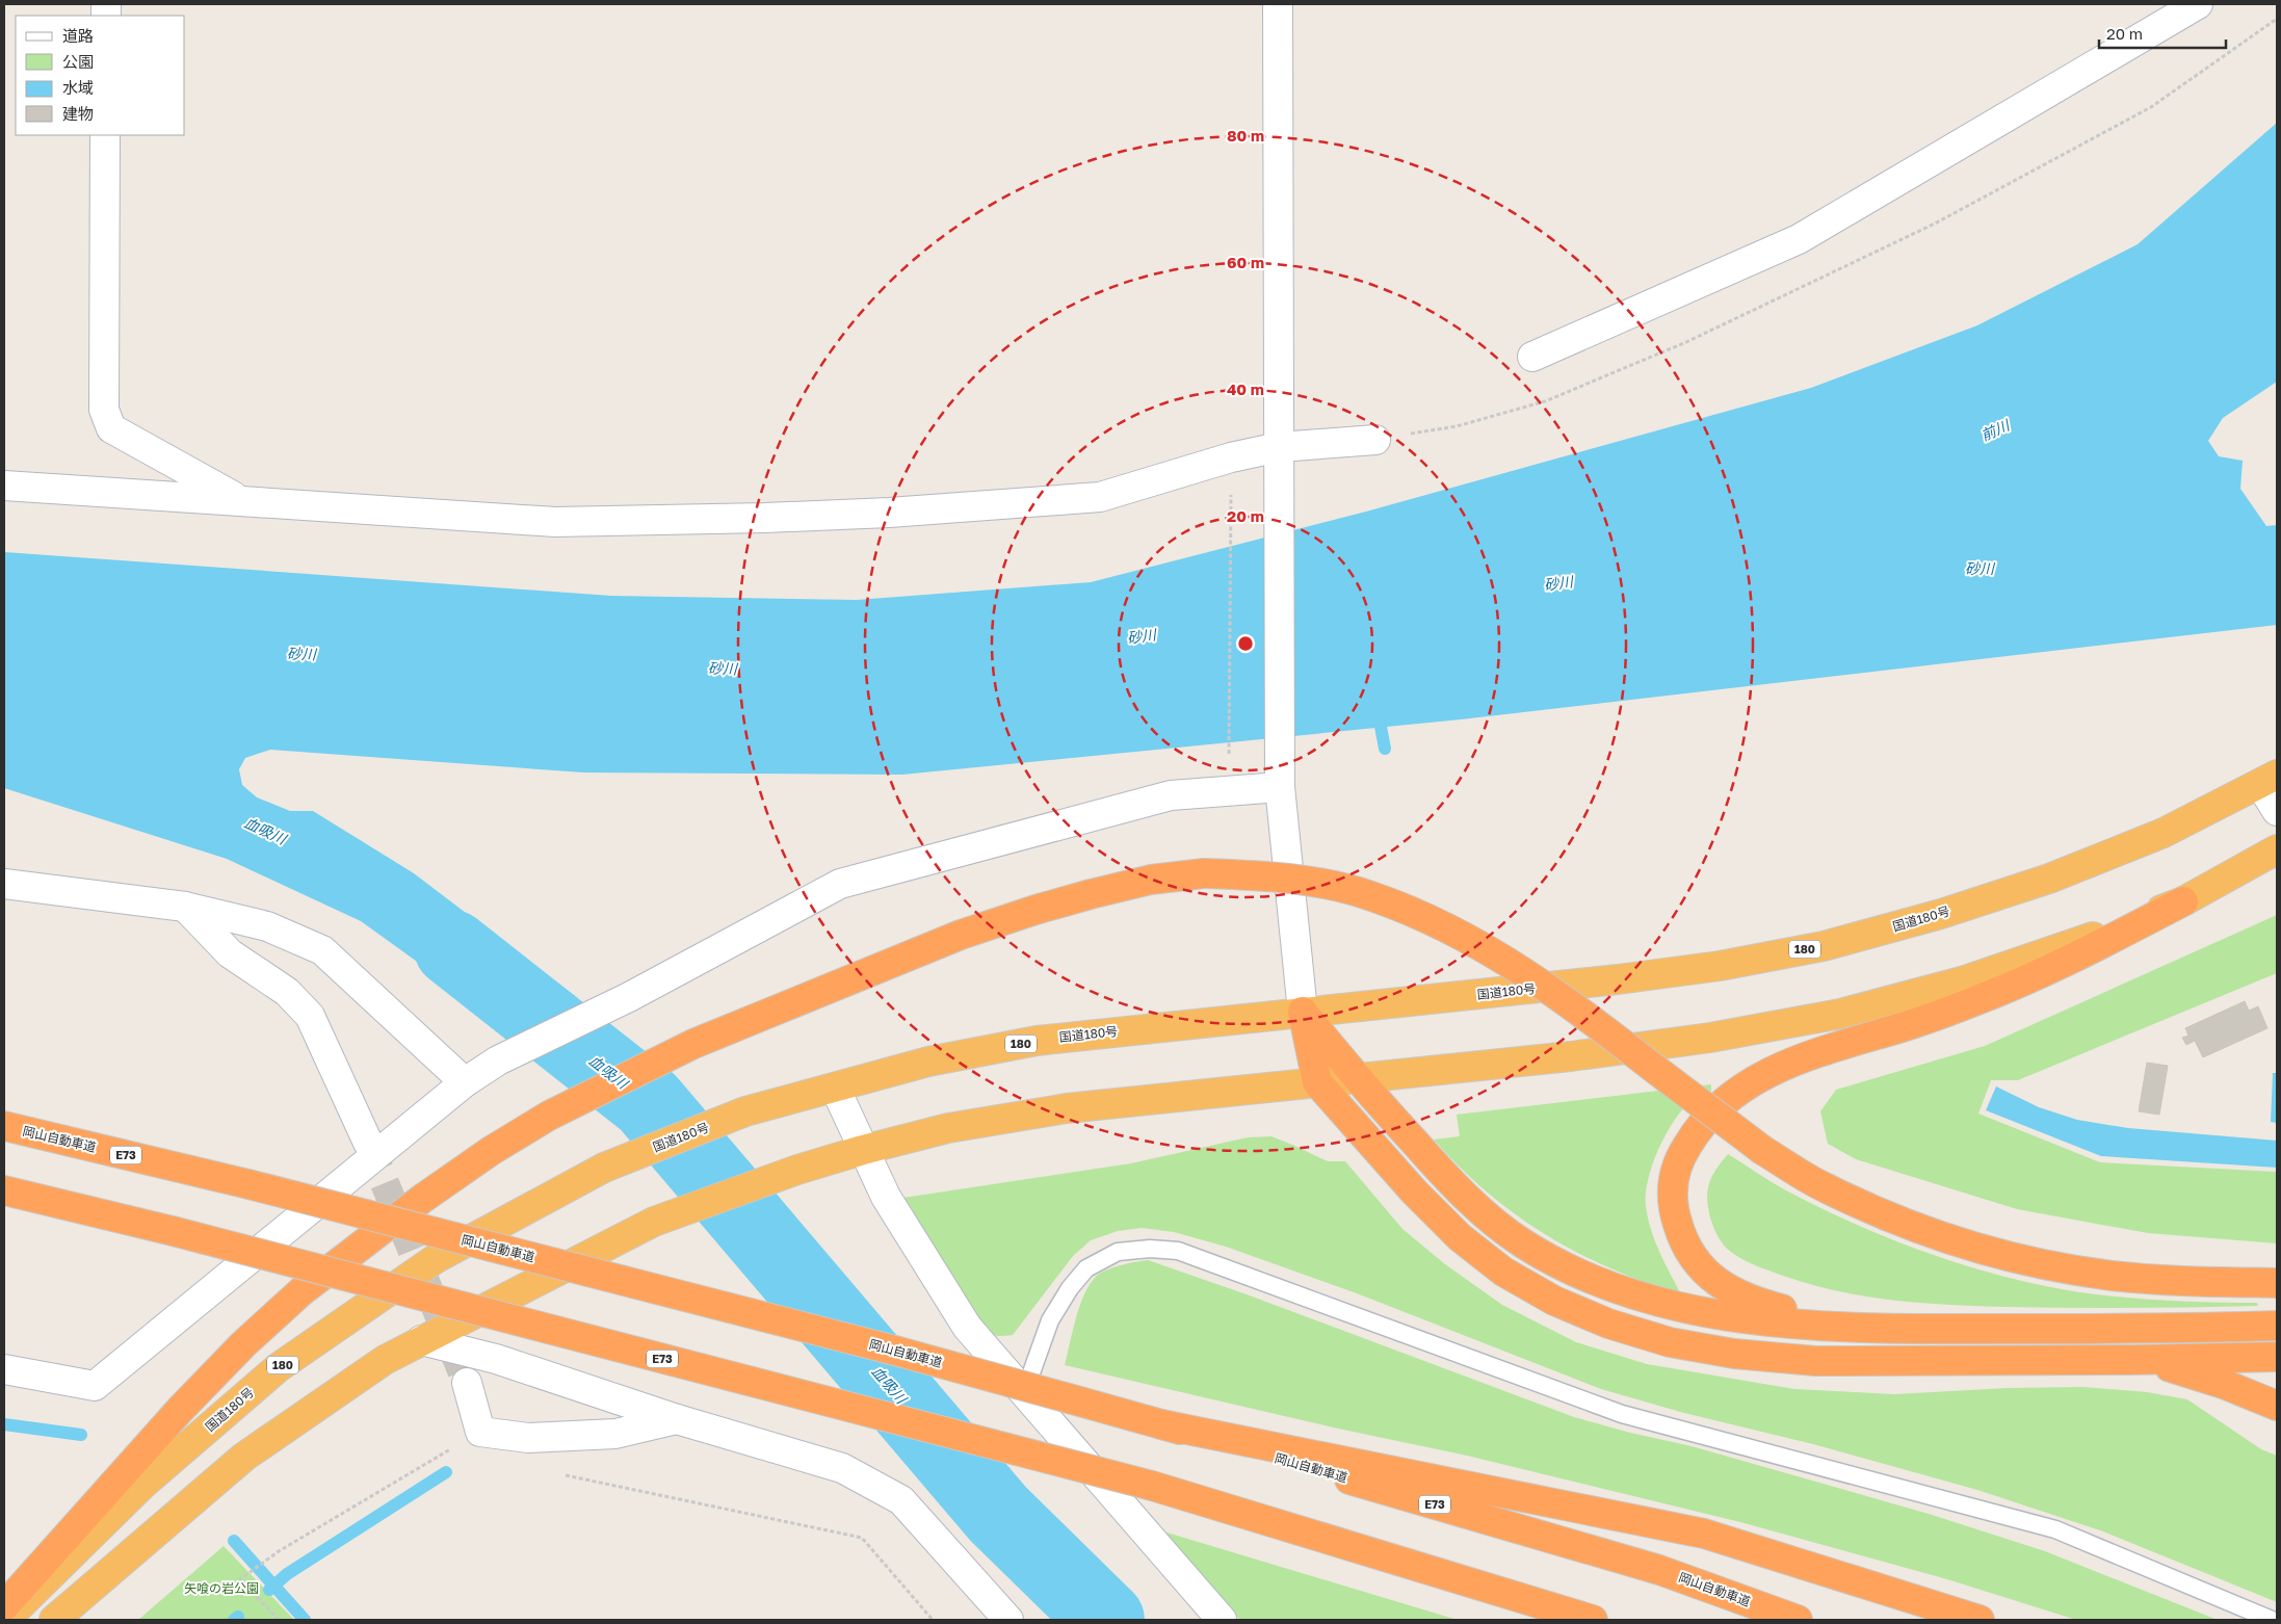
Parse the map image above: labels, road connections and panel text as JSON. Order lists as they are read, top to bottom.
{
  "streets": {
    "highway": [
      "国道180号",
      "180",
      "岡山自動車道",
      "E73"
    ]
  },
  "water": ["前川", "砂川", "血吸川"],
  "parks": ["矢喰の岩公園"],
  "legend": [
    "道路",
    "公園",
    "水域",
    "建物"
  ],
  "scale_bar": "20 m",
  "rings": [
    "80 m",
    "60 m",
    "40 m",
    "20 m"
  ]
}
